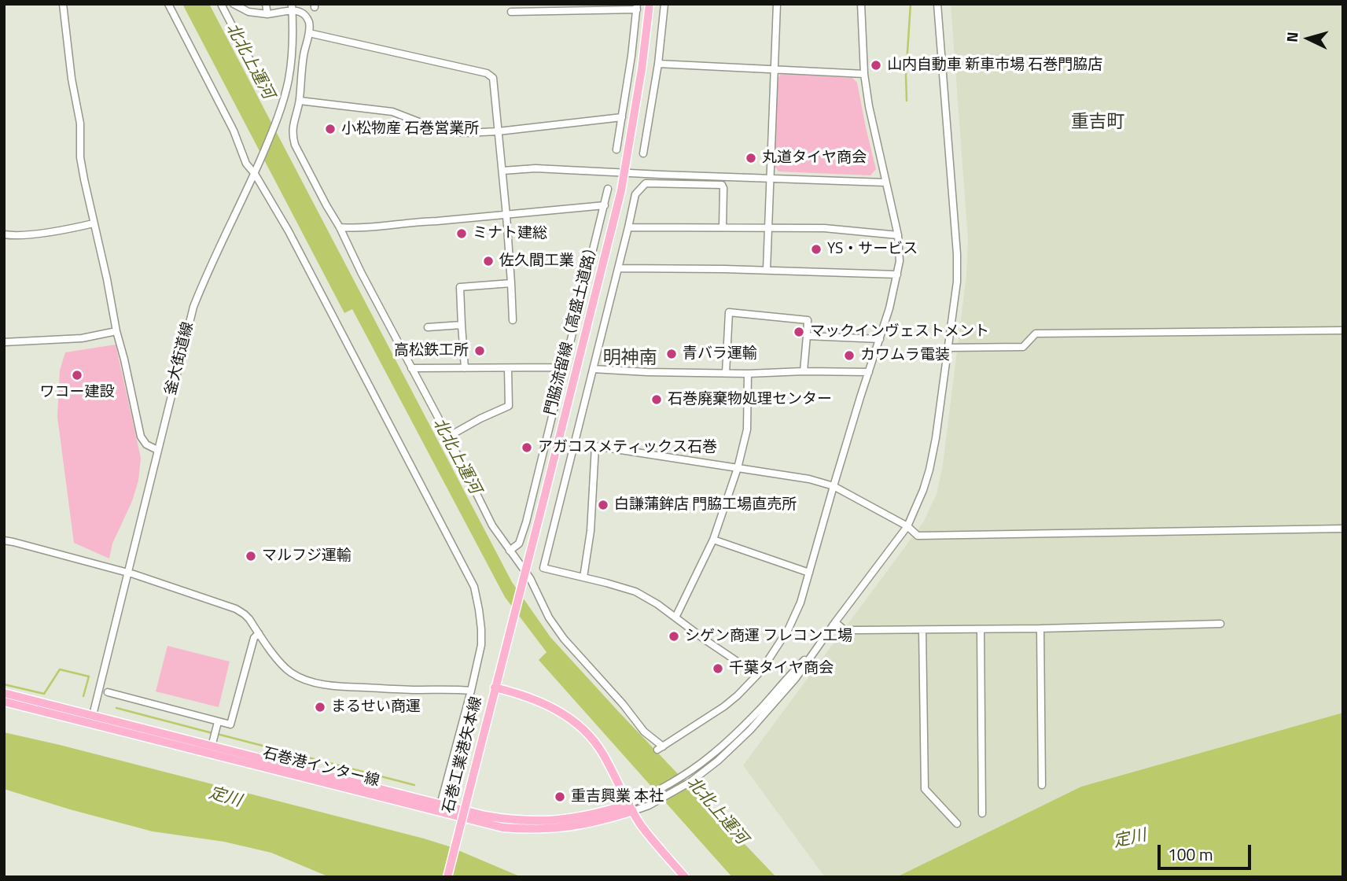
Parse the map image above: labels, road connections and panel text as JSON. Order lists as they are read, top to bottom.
{
  "streets": {
    "main road": ["門脇流留線（高盛土道路）", "石巻工業港矢本線", "石巻港インター線"],
    "street": ["釜大街道線"]
  },
  "crossings": [
    ["門脇流留線（高盛土道路）", "石巻工業港矢本線"],
    ["釜大街道線", "石巻港インター線"],
    ["石巻工業港矢本線", "石巻港インター線"]
  ],
  "districts": ["重吉町", "明神南"],
  "water": ["北北上運河", "定川"],
  "places": [
    "山内自動車 新車市場 石巻門脇店",
    "小松物産 石巻営業所",
    "丸道タイヤ商会",
    "ミナト建総",
    "YS・サービス",
    "佐久間工業",
    "マックインヴェストメント",
    "高松鉄工所",
    "青バラ運輸",
    "カワムラ電装",
    "ワコー建設",
    "石巻廃棄物処理センター",
    "アガコスメティックス石巻",
    "白謙蒲鉾店 門脇工場直売所",
    "マルフジ運輸",
    "シゲン商運 フレコン工場",
    "千葉タイヤ商会",
    "まるせい商運",
    "重吉興業 本社"
  ],
  "scale_bar": "100 m",
  "north": "left"
}
